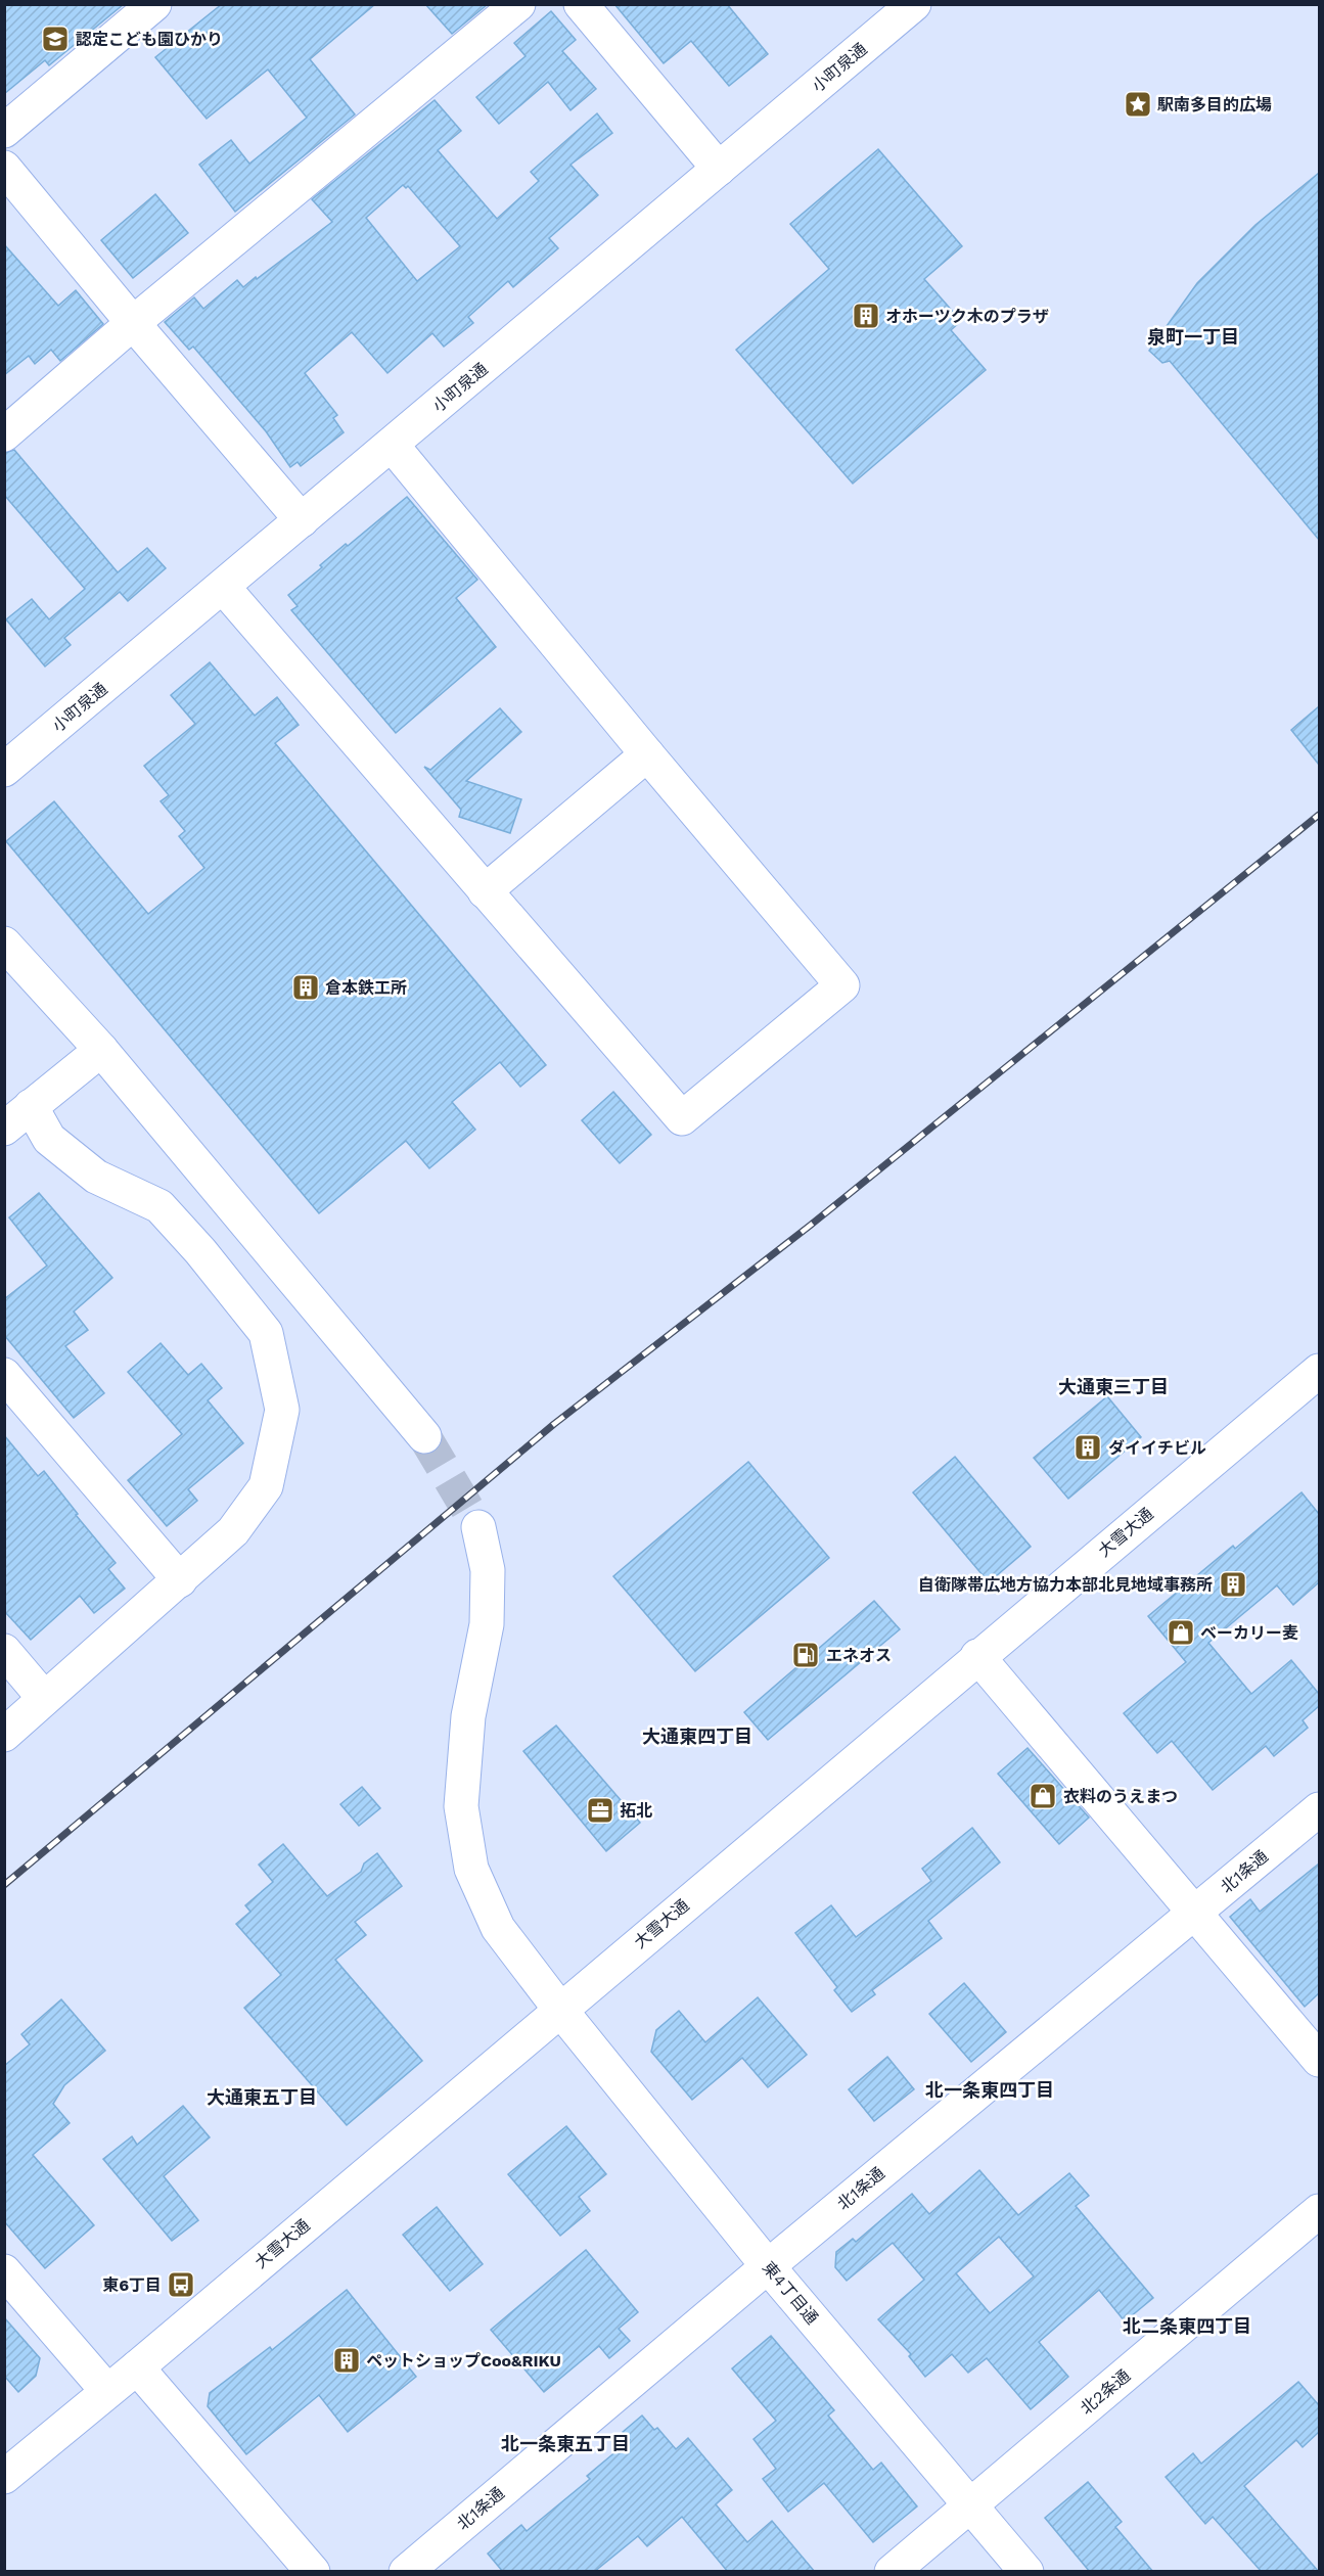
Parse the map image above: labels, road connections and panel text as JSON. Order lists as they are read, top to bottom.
{
  "streets": {
    "main road": [
      "小町泉通",
      "大雪大通",
      "北1条通",
      "東4丁目通",
      "北2条通"
    ]
  },
  "crossings": [
    ["大雪大通", "東4丁目通"],
    ["北1条通", "東4丁目通"],
    ["東4丁目通", "北2条通"]
  ],
  "districts": [
    "泉町一丁目",
    "大通東三丁目",
    "大通東四丁目",
    "北一条東四丁目",
    "大通東五丁目",
    "北二条東四丁目",
    "北一条東五丁目"
  ],
  "places": {
    "school or university": ["認定こども園ひかり"],
    "place": ["駅南多目的広場"],
    "building": [
      "オホーツク木のプラザ",
      "倉本鉄工所",
      "ダイイチビル",
      "自衛隊帯広地方協力本部北見地域事務所",
      "ペットショップCoo&RIKU"
    ],
    "shop": ["ベーカリー麦", "衣料のうえまつ"],
    "fuel station": ["エネオス"],
    "office": ["拓北"],
    "bus stop": ["東6丁目"]
  }
}
